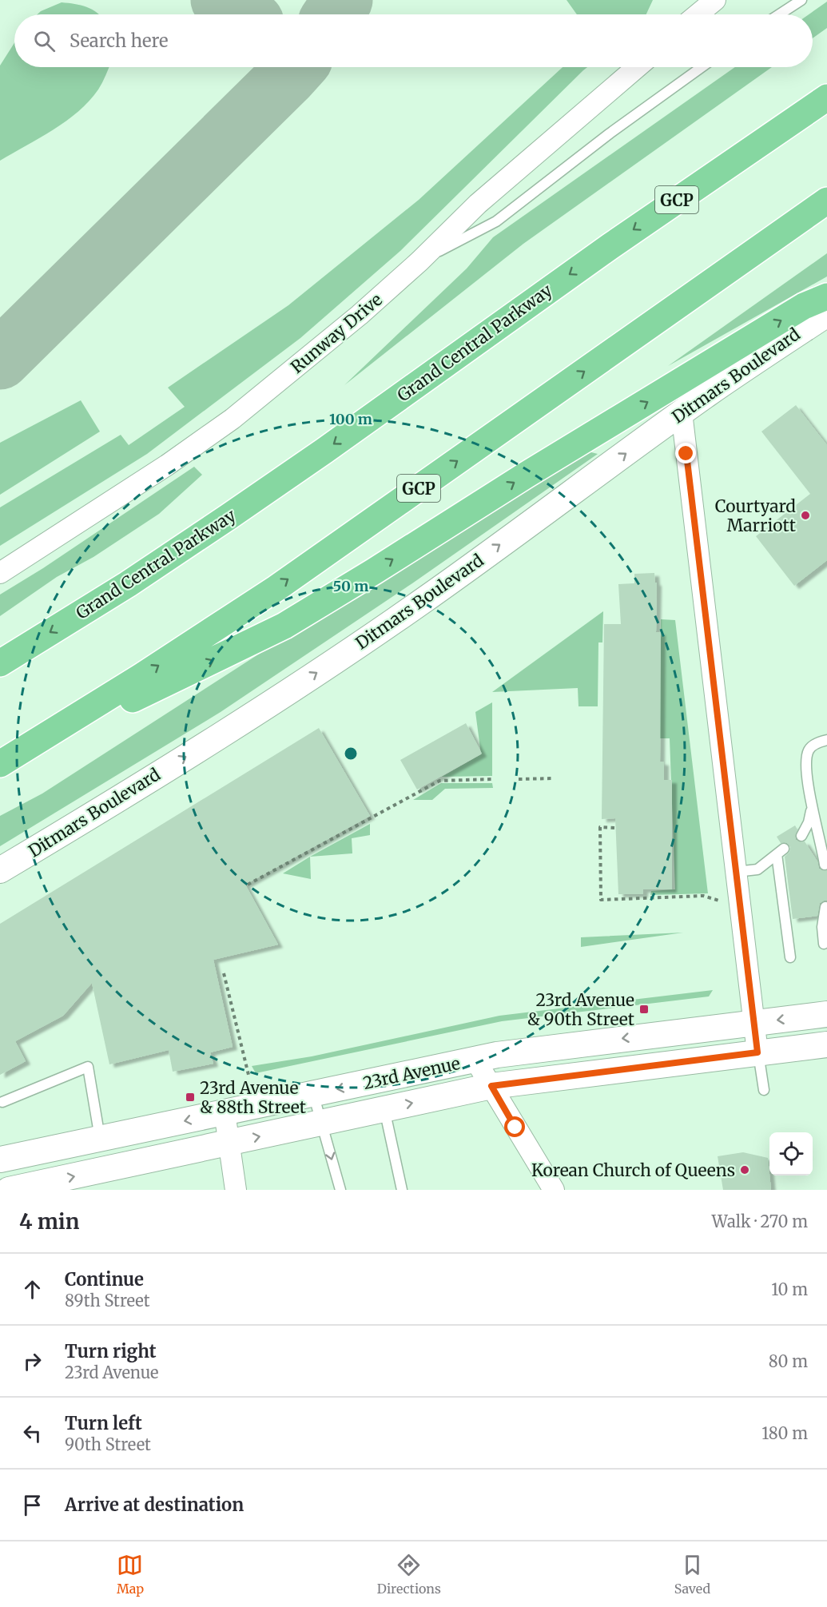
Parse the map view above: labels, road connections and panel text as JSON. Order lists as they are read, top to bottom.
{
  "streets": {
    "highway": ["GCP", "Grand Central Parkway"],
    "street": ["Runway Drive", "Ditmars Boulevard", "23rd Avenue"]
  },
  "one_way": ["Ditmars Boulevard"],
  "places": {
    "other": ["Courtyard Marriott", "Korean Church of Queens"],
    "transit": ["23rd Avenue & 90th Street", "23rd Avenue & 88th Street"]
  },
  "page": {
    "search": "Search here",
    "heading": ["4 min", "Walk · 270 m"],
    "list": [
      ["Continue", "89th Street", "10 m"],
      ["Turn right", "23rd Avenue", "80 m"],
      ["Turn left", "90th Street", "180 m"],
      "Arrive at destination"
    ],
    "nav": ["Map", "Directions", "Saved"]
  },
  "rings": ["100 m", "50 m"]
}
